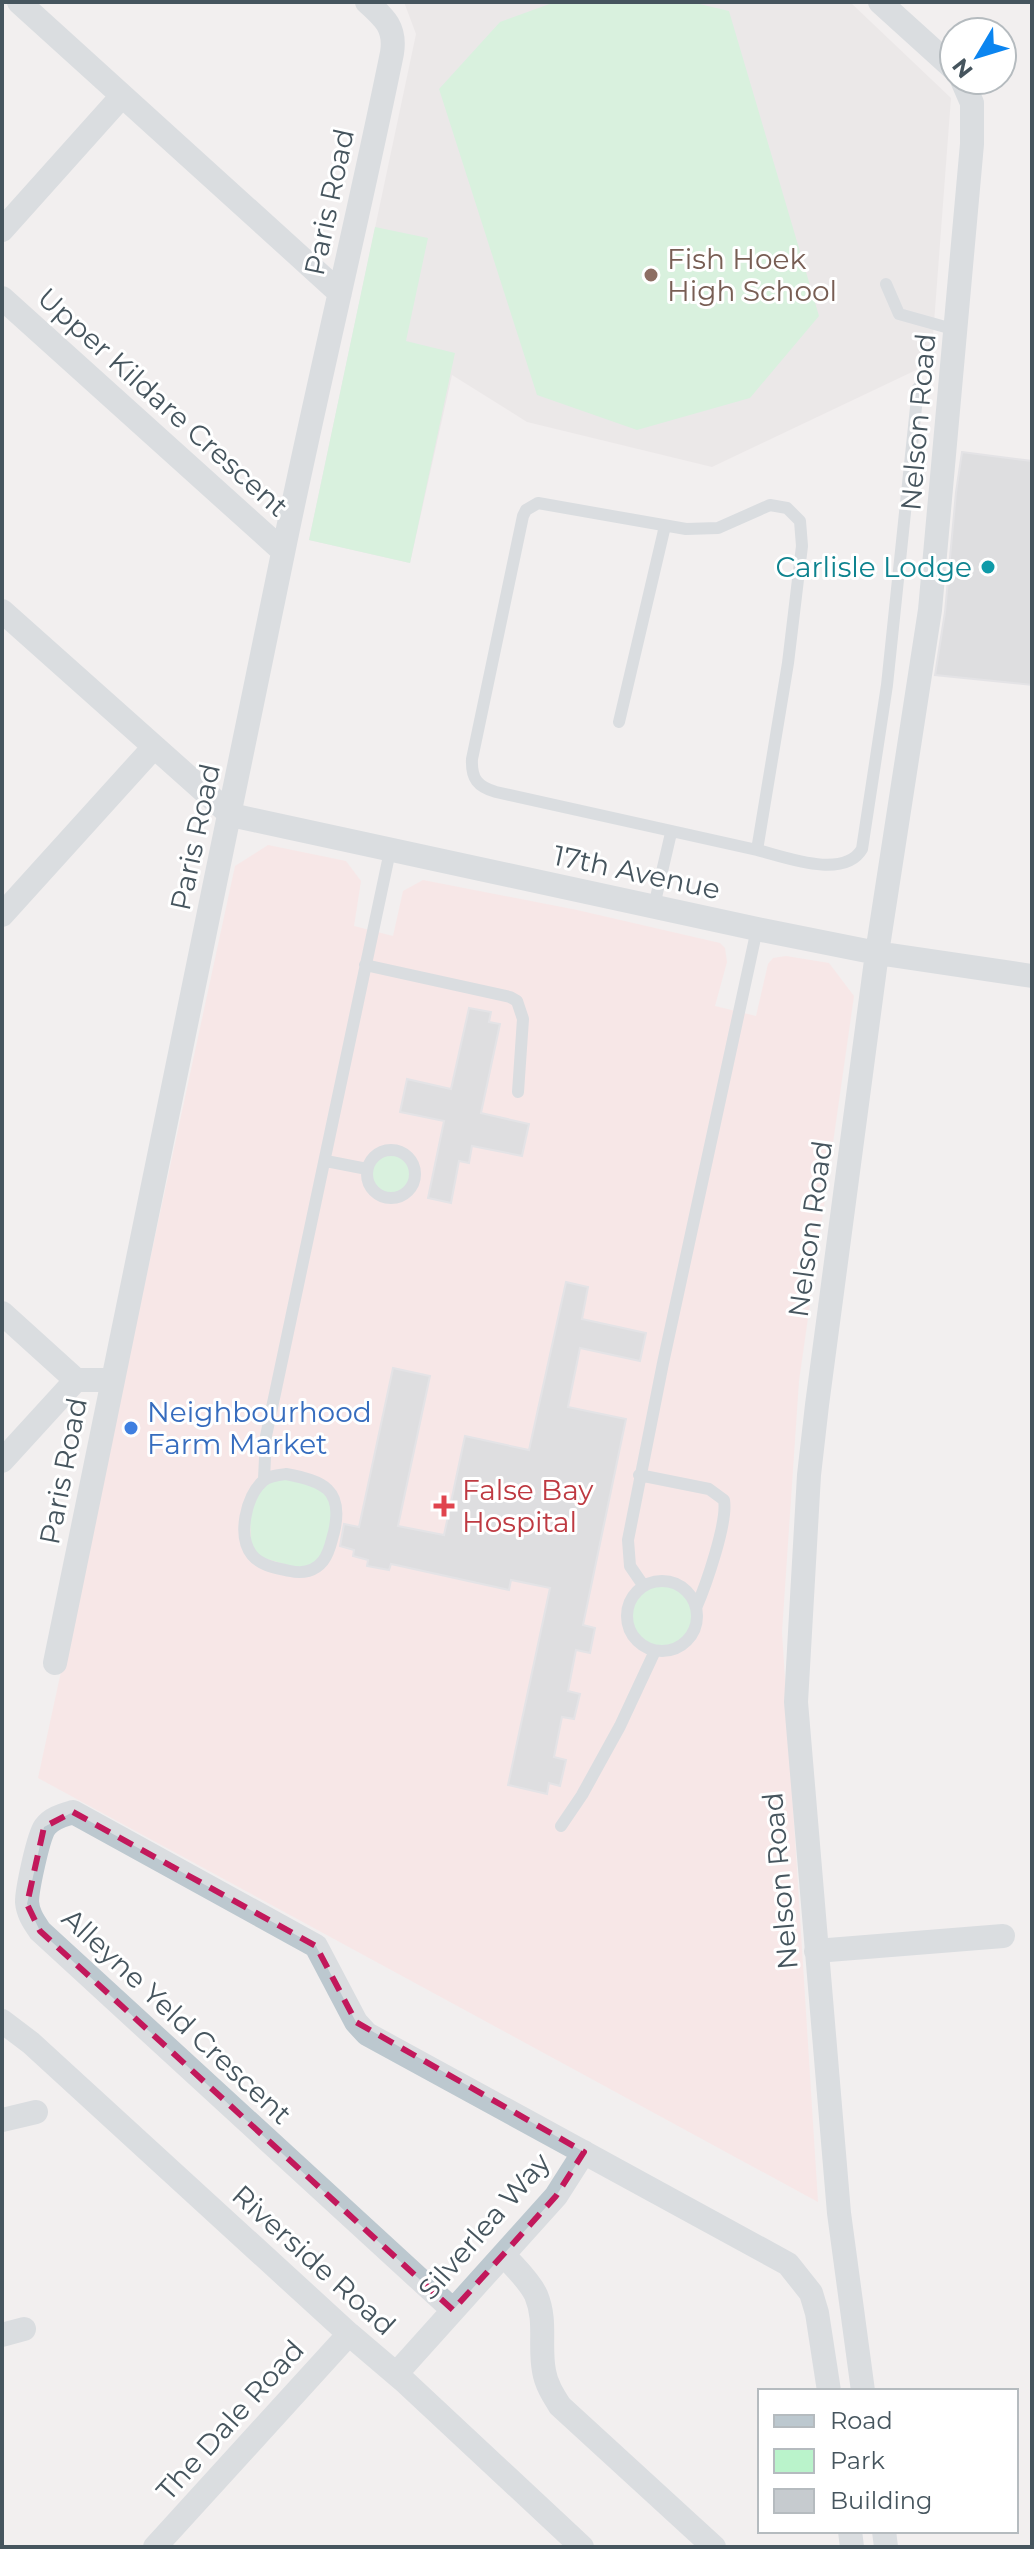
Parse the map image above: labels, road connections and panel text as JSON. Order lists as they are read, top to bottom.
{
  "streets": {
    "street": [
      "Paris Road",
      "Upper Kildare Crescent",
      "Nelson Road",
      "17th Avenue",
      "Alleyne Yeld Crescent",
      "Silverlea Way",
      "Riverside Road",
      "The Dale Road"
    ]
  },
  "crossings": [
    ["Paris Road", "Upper Kildare Crescent"],
    ["Paris Road", "17th Avenue"],
    ["Nelson Road", "17th Avenue"],
    ["Alleyne Yeld Crescent", "Silverlea Way"],
    ["Silverlea Way", "Riverside Road"],
    ["Riverside Road", "The Dale Road"]
  ],
  "places": {
    "other": ["Fish Hoek High School", "Carlisle Lodge", "Neighbourhood Farm Market"],
    "health": ["False Bay Hospital"]
  },
  "legend": ["Road", "Park", "Building"],
  "north": "bottom left"
}
